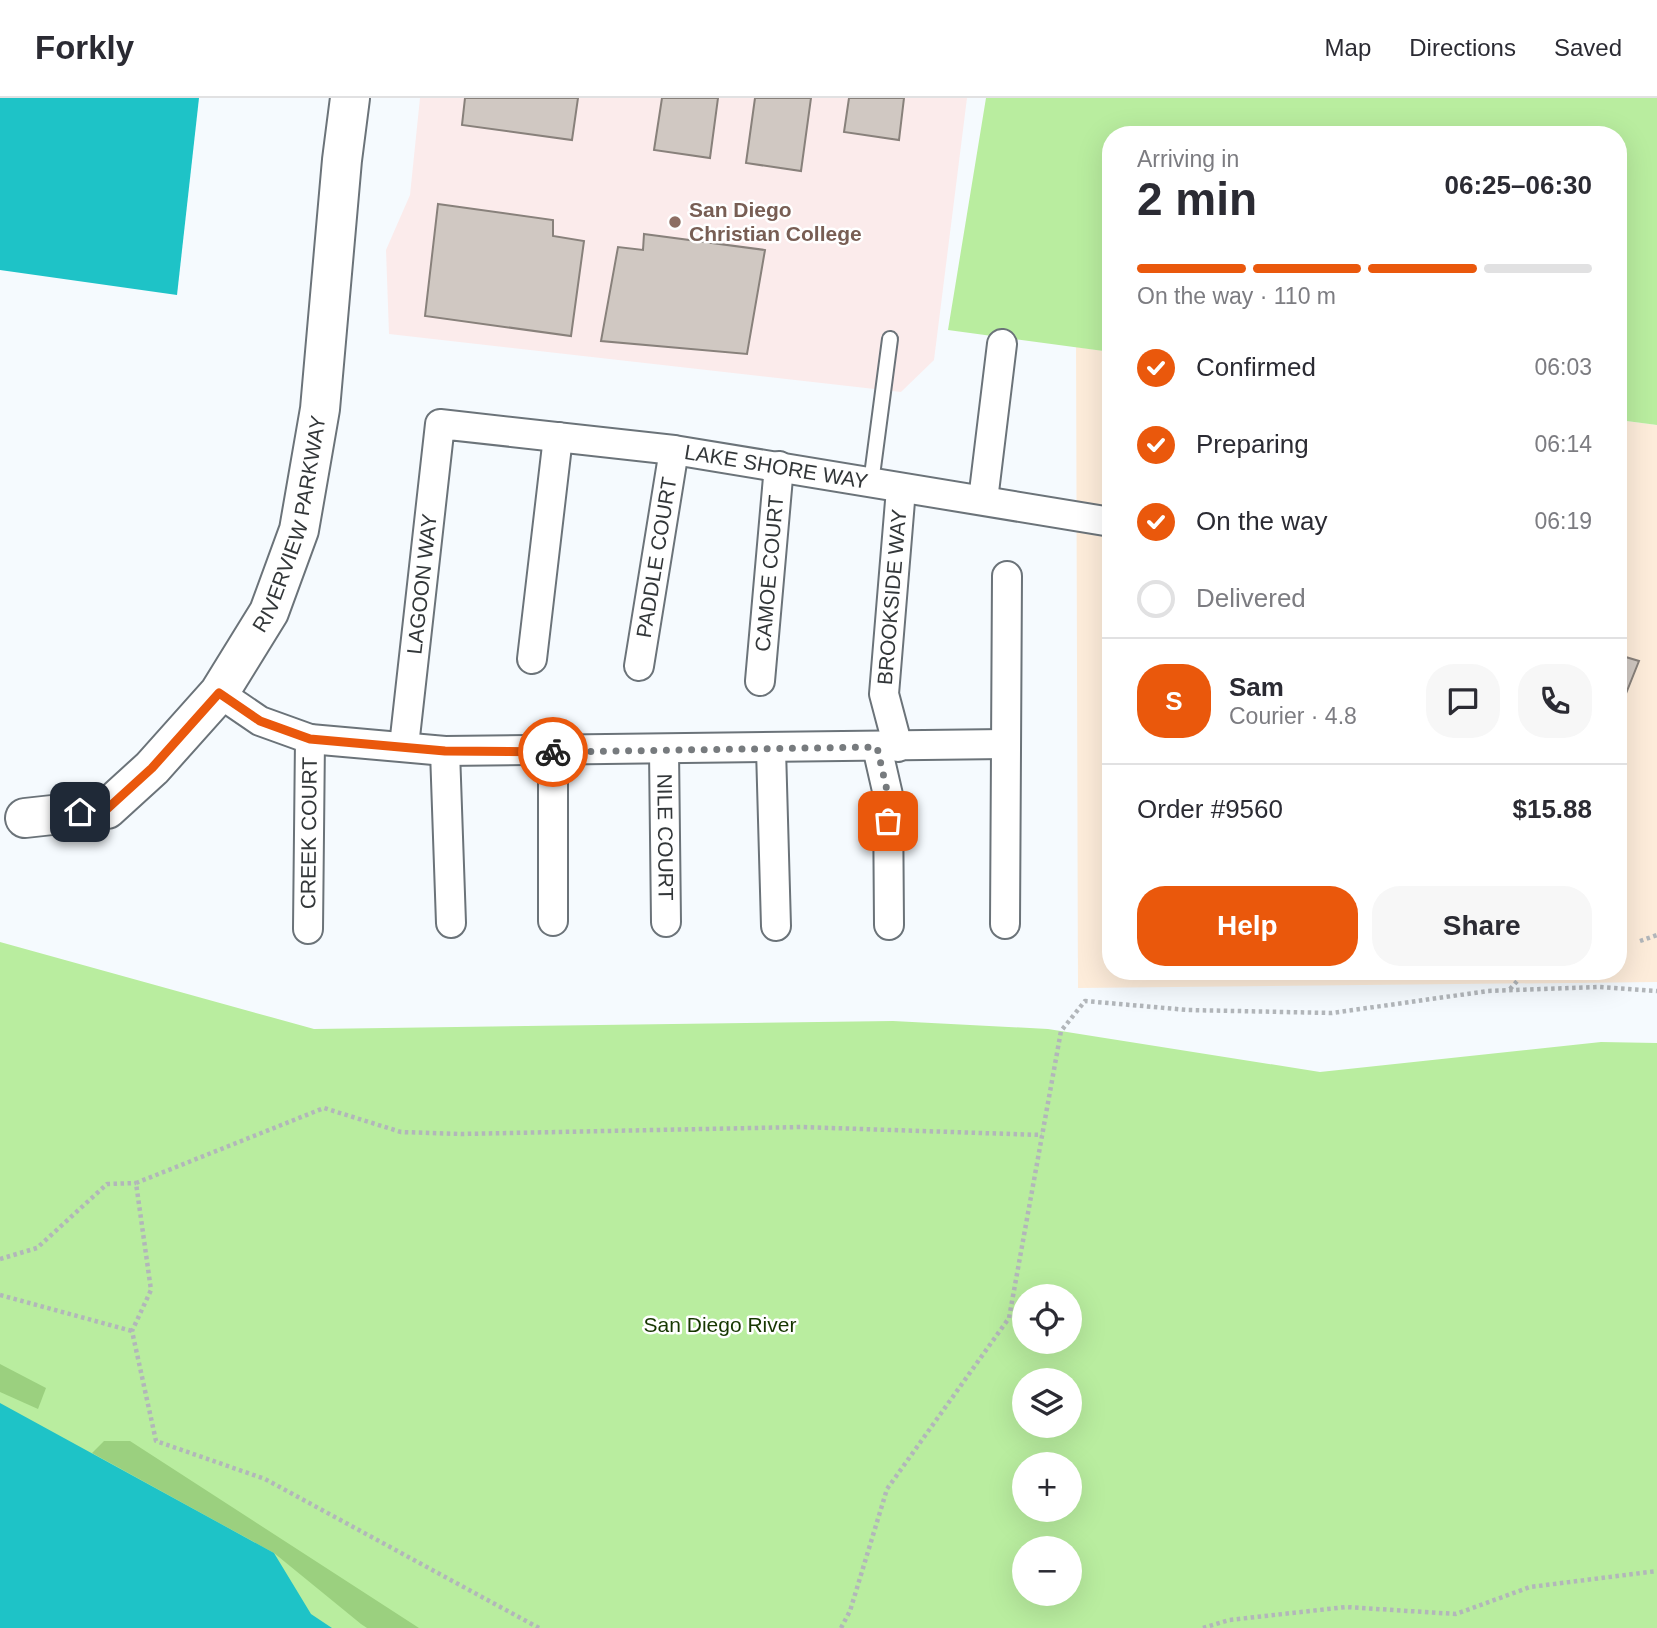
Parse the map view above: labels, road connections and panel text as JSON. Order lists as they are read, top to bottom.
{
  "streets": {
    "street": [
      "LAKE SHORE WAY",
      "RIVERVIEW PARKWAY",
      "PADDLE COURT",
      "CAMOE COURT",
      "LAGOON WAY",
      "BROOKSIDE WAY",
      "CREEK COURT",
      "NILE COURT"
    ]
  },
  "crossings": [
    ["LAKE SHORE WAY", "PADDLE COURT"],
    ["LAKE SHORE WAY", "CAMOE COURT"],
    ["LAKE SHORE WAY", "LAGOON WAY"],
    ["LAKE SHORE WAY", "BROOKSIDE WAY"]
  ],
  "parks": ["San Diego River"],
  "places": ["San Diego Christian College"],
  "page": {
    "header": "Forkly",
    "nav": ["Map", "Directions", "Saved"],
    "heading": ["2 min", "Arriving in", "06:25–06:30"],
    "panel": [
      "Sam",
      "Courier · 4.8",
      "Order #9560",
      "$15.88"
    ],
    "bar": "On the way · 110 m",
    "list": [
      ["Confirmed", "06:03"],
      ["Preparing", "06:14"],
      ["On the way", "06:19"],
      "Delivered"
    ],
    "round": "S",
    "buttons": ["Help", "Share"],
    "map_buttons": ["+", "−"]
  }
}
